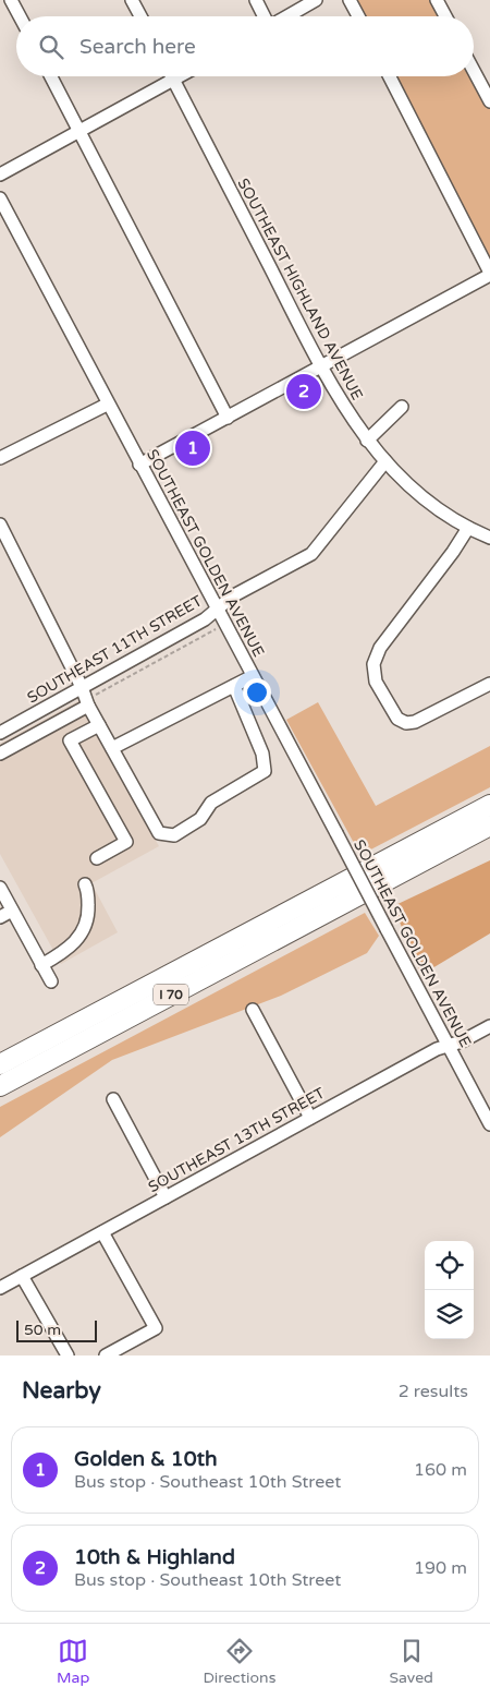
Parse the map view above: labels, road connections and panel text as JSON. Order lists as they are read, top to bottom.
{
  "streets": {
    "highway": ["I 70"],
    "street": [
      "SOUTHEAST HIGHLAND AVENUE",
      "SOUTHEAST GOLDEN AVENUE",
      "SOUTHEAST 11TH STREET",
      "SOUTHEAST 13TH STREET"
    ]
  },
  "crossings": [
    ["SOUTHEAST HIGHLAND AVENUE", "SOUTHEAST 11TH STREET"],
    ["SOUTHEAST GOLDEN AVENUE", "SOUTHEAST 11TH STREET"],
    ["SOUTHEAST GOLDEN AVENUE", "SOUTHEAST 13TH STREET"]
  ],
  "scale_bar": "50 m",
  "page": {
    "search": "Search here",
    "pins": ["2", "1"],
    "scale": "50 m",
    "heading": ["Nearby", "2 results"],
    "list": [
      {
        "mark": "1",
        "name": "Golden & 10th",
        "note": "Bus stop · Southeast 10th Street",
        "value": "160 m"
      },
      {
        "mark": "2",
        "name": "10th & Highland",
        "note": "Bus stop · Southeast 10th Street",
        "value": "190 m"
      }
    ],
    "nav": ["Map", "Directions", "Saved"]
  }
}
